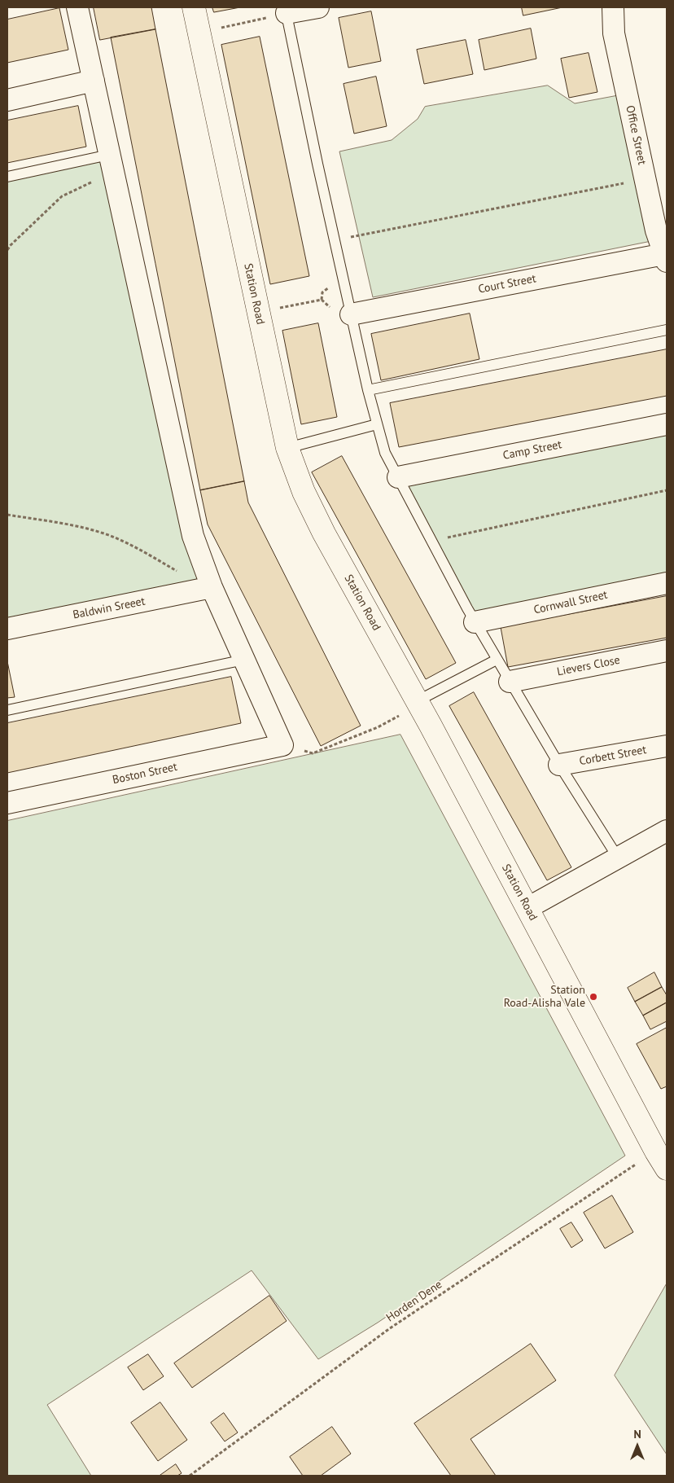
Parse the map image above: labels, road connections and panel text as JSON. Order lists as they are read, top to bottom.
{
  "streets": {
    "main road": ["Station Road"],
    "street": [
      "Office Street",
      "Court Street",
      "Camp Street",
      "Cornwall Street",
      "Baldwin Sreeet",
      "Lievers Close",
      "Corbett Street",
      "Boston Street"
    ],
    "path": ["Horden Dene"]
  },
  "crossings": [
    ["Office Street", "Court Street"],
    ["Station Road", "Horden Dene"]
  ],
  "places": ["Station Road-Alisha Vale"],
  "north": "top"
}
